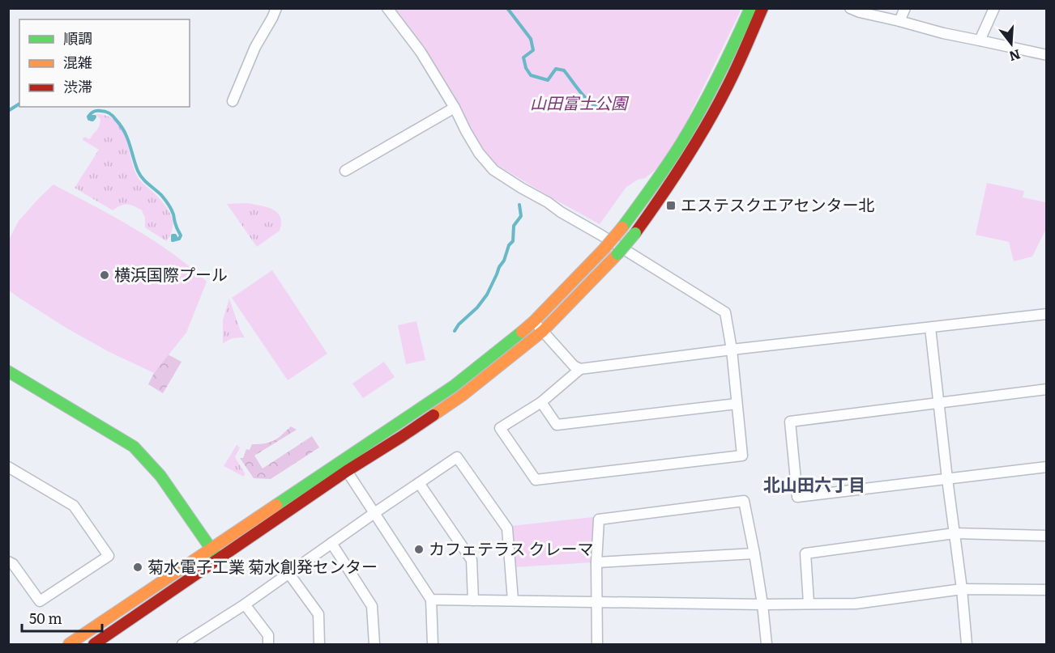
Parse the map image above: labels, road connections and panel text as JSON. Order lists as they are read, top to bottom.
{
  "districts": ["北山田六丁目"],
  "parks": ["山田富士公園"],
  "places": {
    "transit": ["エステスクエアセンター北"],
    "other": ["横浜国際プール", "カフェテラス クレーマ", "菊水電子工業 菊水創発センター"]
  },
  "legend": ["順調", "混雑", "渋滞"],
  "scale_bar": "50 m",
  "north": "bottom"
}
